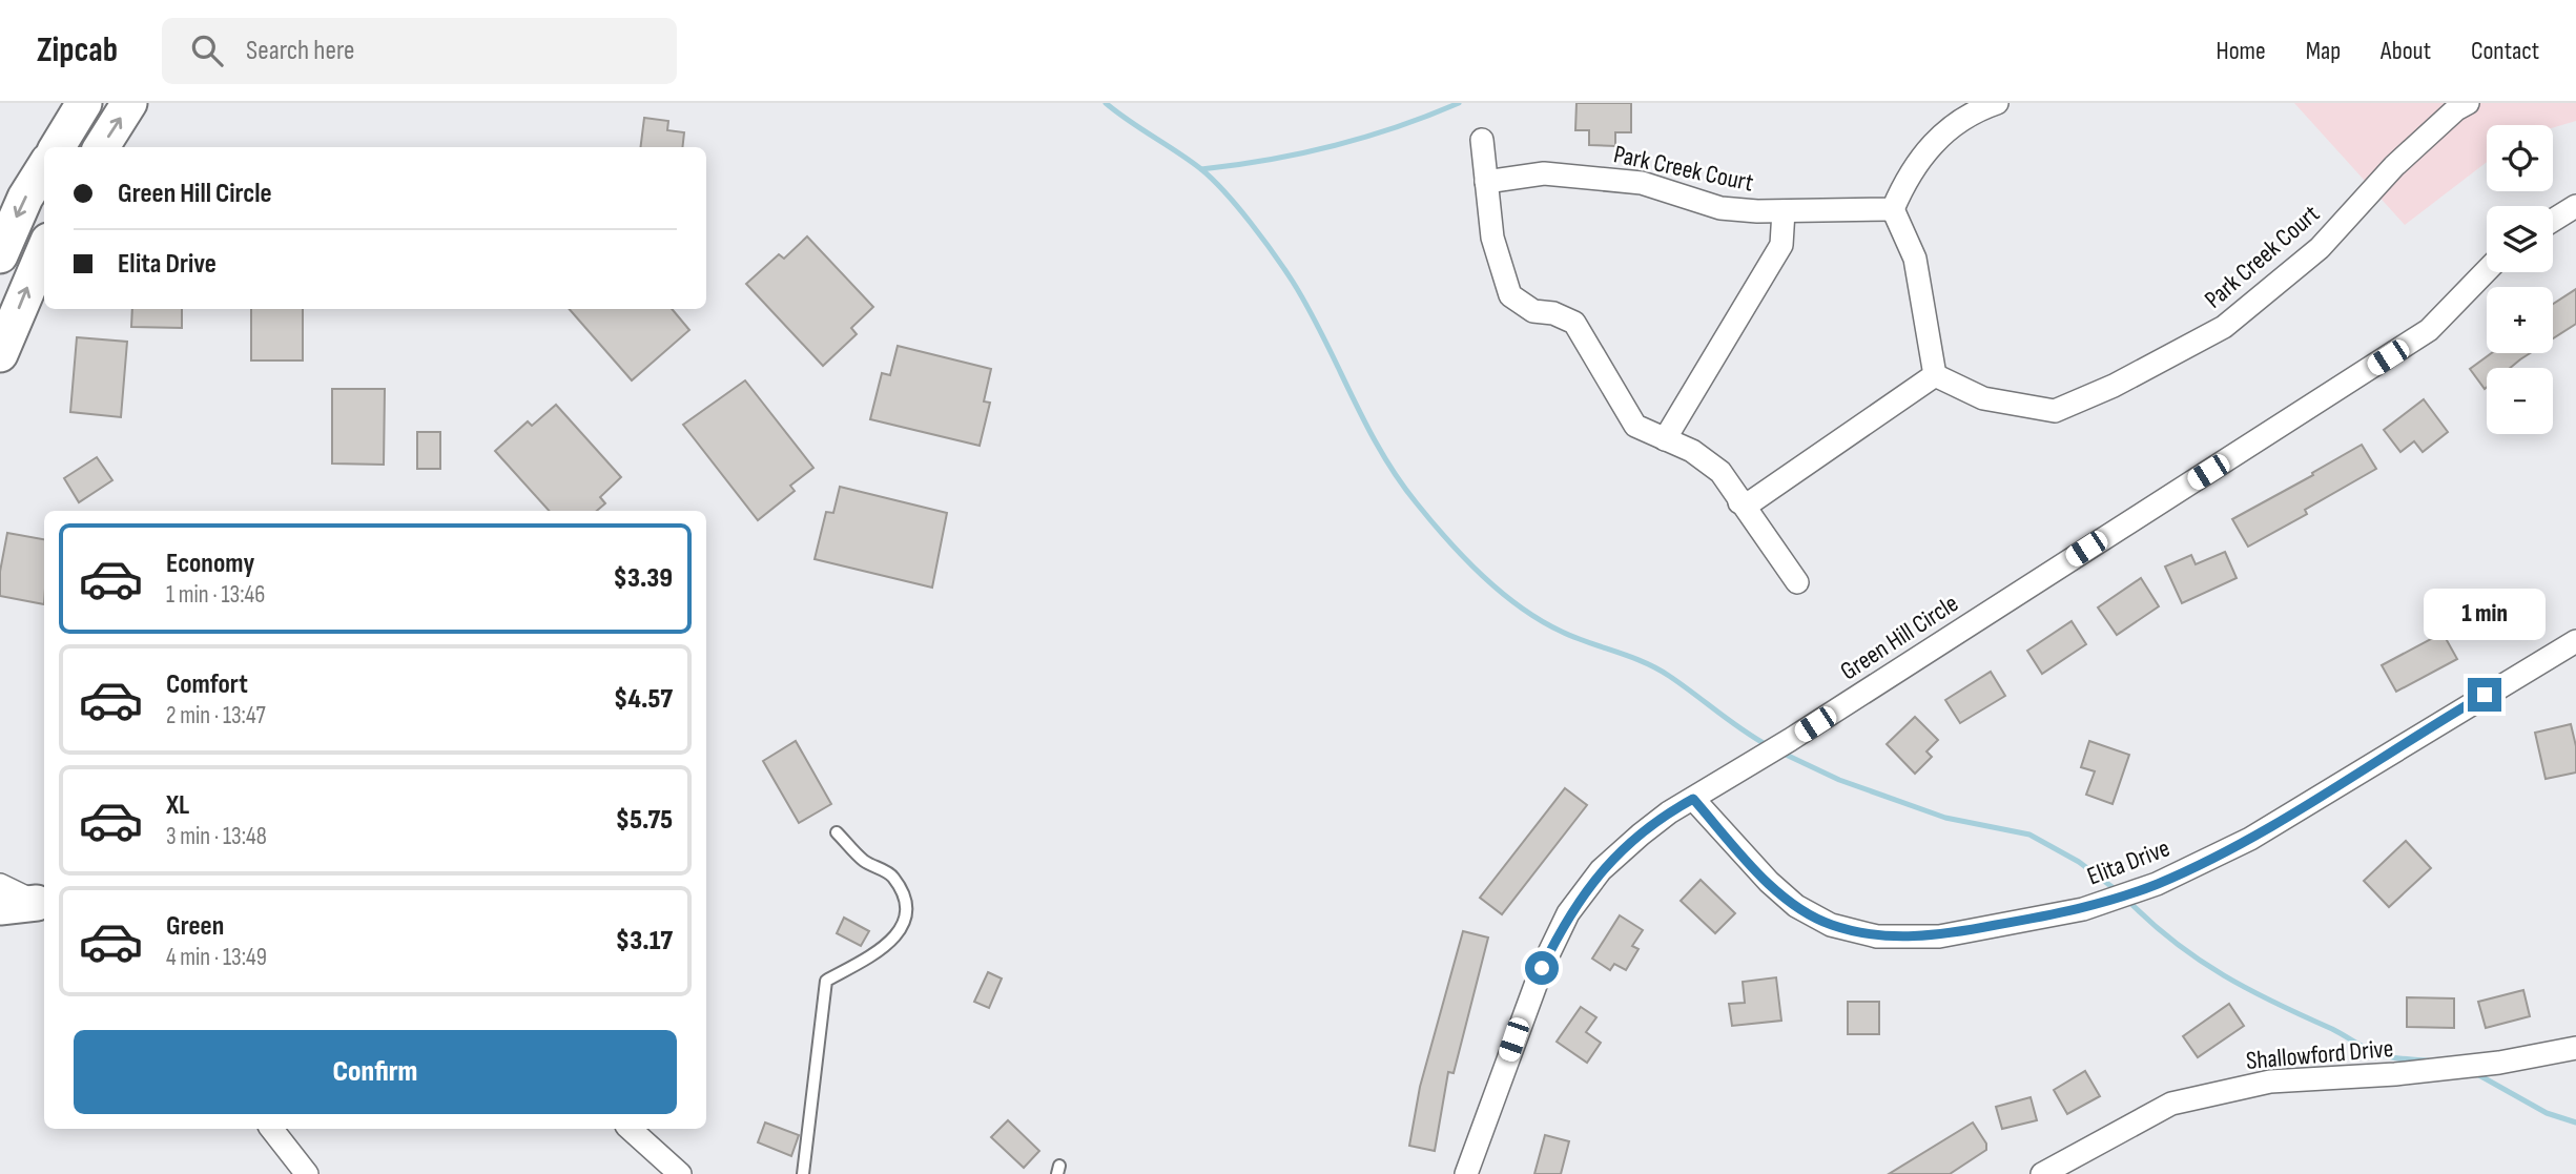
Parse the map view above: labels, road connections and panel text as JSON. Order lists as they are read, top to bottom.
{
  "streets": {
    "street": [
      "Park Creek Court",
      "Green Hill Circle",
      "Elita Drive",
      "Shallowford Drive"
    ]
  },
  "crossings": [
    ["Green Hill Circle", "Elita Drive"]
  ],
  "page": {
    "header": "Zipcab",
    "search": "Search here",
    "nav": [
      "Home",
      "Map",
      "About",
      "Contact"
    ],
    "map_buttons": ["+", "−"],
    "banner": ["Green Hill Circle", "Elita Drive"],
    "list": [
      {
        "name": "Economy",
        "note": "1 min · 13:46",
        "value": "$3.39"
      },
      {
        "name": "Comfort",
        "note": "2 min · 13:47",
        "value": "$4.57"
      },
      {
        "name": "XL",
        "note": "3 min · 13:48",
        "value": "$5.75"
      },
      {
        "name": "Green",
        "note": "4 min · 13:49",
        "value": "$3.17"
      }
    ],
    "bubble": "1 min",
    "buttons": "Confirm"
  }
}
